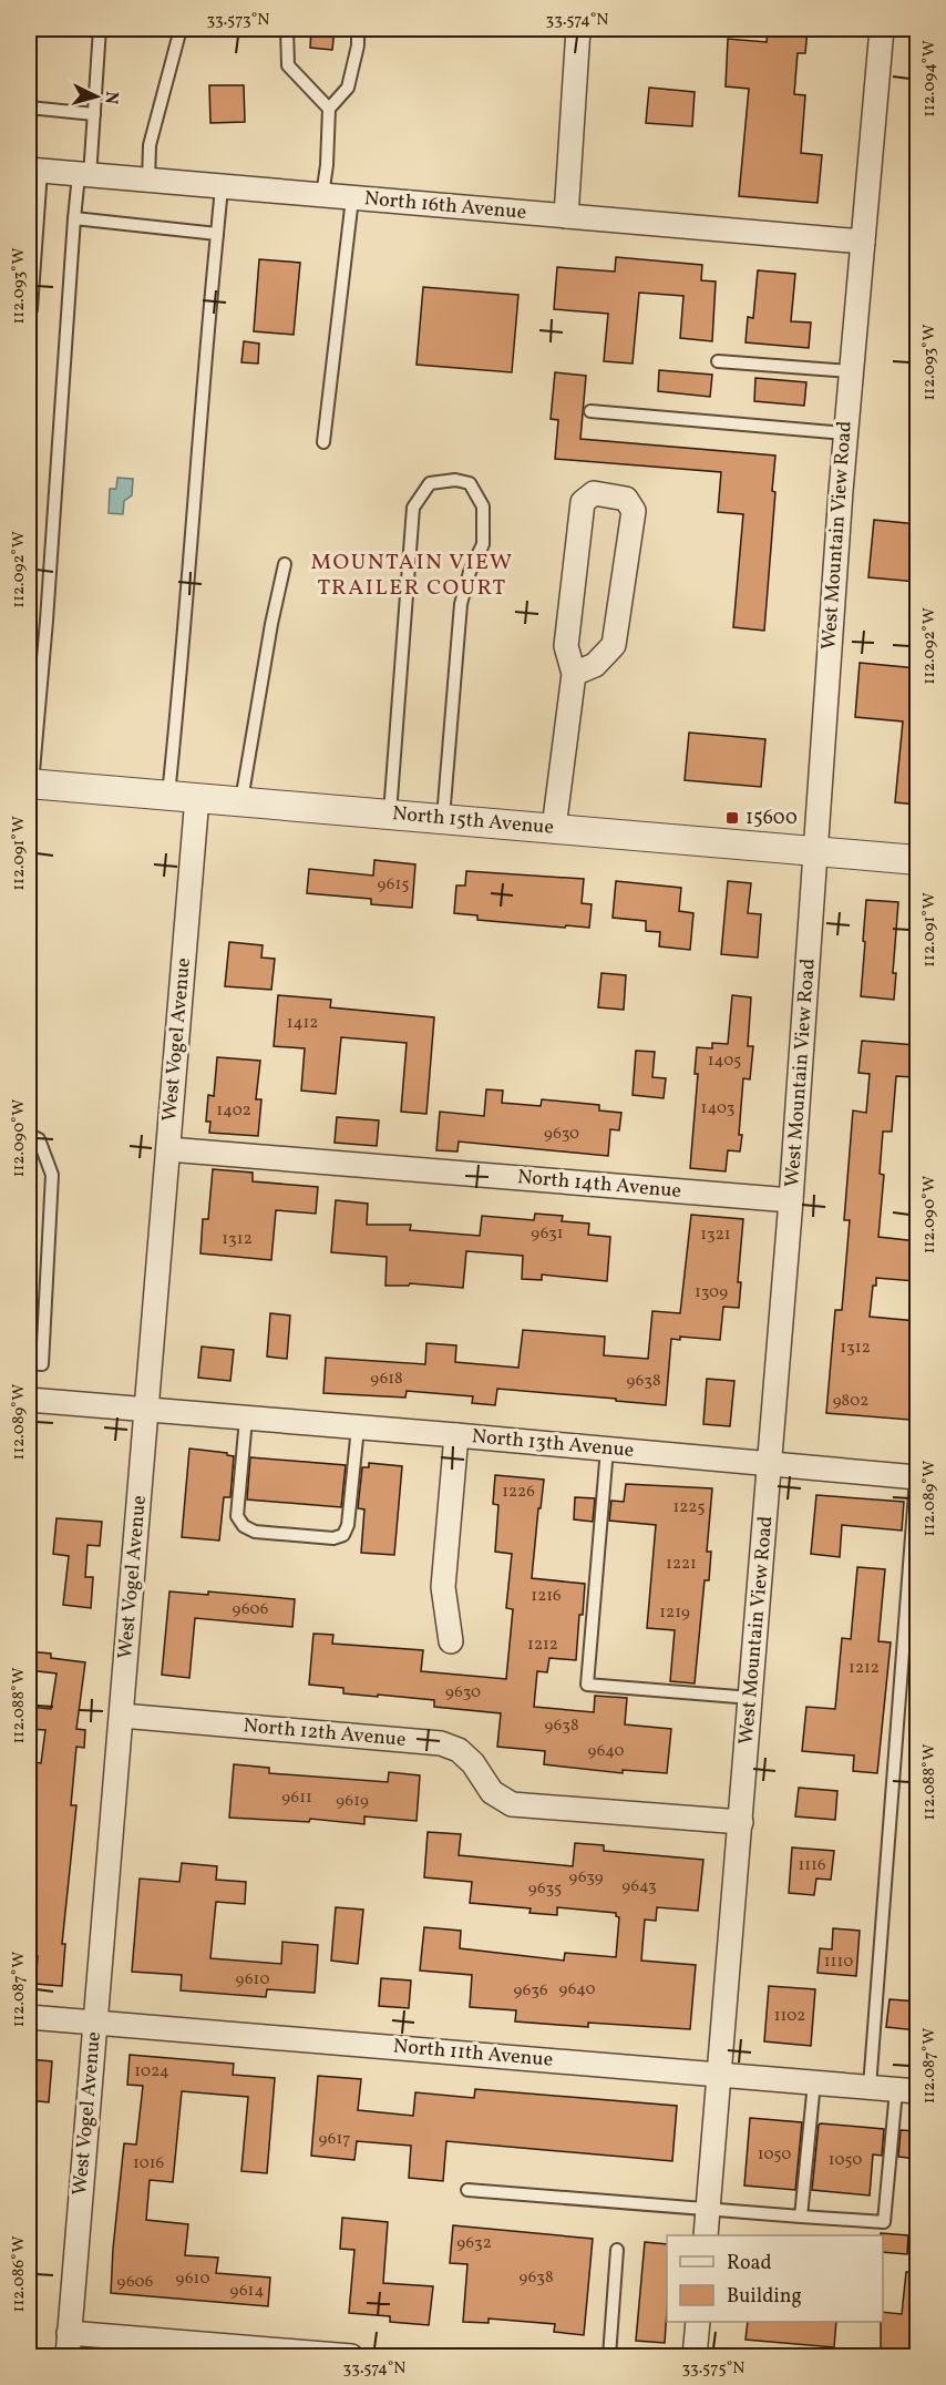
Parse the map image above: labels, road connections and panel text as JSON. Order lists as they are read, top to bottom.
{
  "streets": {
    "street": [
      "North 16th Avenue",
      "West Mountain View Road",
      "North 15th Avenue",
      "West Vogel Avenue",
      "North 14th Avenue",
      "North 13th Avenue",
      "North 12th Avenue",
      "North 11th Avenue"
    ]
  },
  "crossings": [
    ["North 16th Avenue", "West Mountain View Road"],
    ["West Mountain View Road", "North 15th Avenue"],
    ["West Mountain View Road", "North 14th Avenue"],
    ["West Mountain View Road", "North 13th Avenue"],
    ["West Mountain View Road", "North 12th Avenue"],
    ["West Mountain View Road", "North 11th Avenue"],
    ["North 15th Avenue", "West Vogel Avenue"],
    ["West Vogel Avenue", "North 14th Avenue"],
    ["West Vogel Avenue", "North 13th Avenue"],
    ["West Vogel Avenue", "North 12th Avenue"],
    ["West Vogel Avenue", "North 11th Avenue"]
  ],
  "districts": ["MOUNTAIN VIEW TRAILER COURT"],
  "places": {
    "transit": ["15600"]
  },
  "house_numbers": [
    "9615",
    "1412",
    "1405",
    "1403",
    "1402",
    "9630",
    "9631",
    "1321",
    "1312",
    "1309",
    "1312",
    "9618",
    "9638",
    "9802",
    "1226",
    "1225",
    "1221",
    "1216",
    "9606",
    "1219",
    "1212",
    "1212",
    "9630",
    "9638",
    "9640",
    "9611",
    "9619",
    "1116",
    "9639",
    "9643",
    "9635",
    "1110",
    "9610",
    "9640",
    "9636",
    "1102",
    "1024",
    "9617",
    "1050",
    "1050",
    "1016",
    "9632",
    "9638",
    "9610",
    "9606",
    "9614"
  ],
  "legend": ["Road", "Building"],
  "north": "right",
  "coordinates": [
    "33.573°N",
    "33.574°N",
    "112.094°W",
    "112.093°W",
    "112.092°W",
    "112.091°W",
    "112.090°W",
    "112.089°W",
    "112.088°W",
    "112.087°W",
    "112.086°W",
    "33.575°N"
  ]
}
